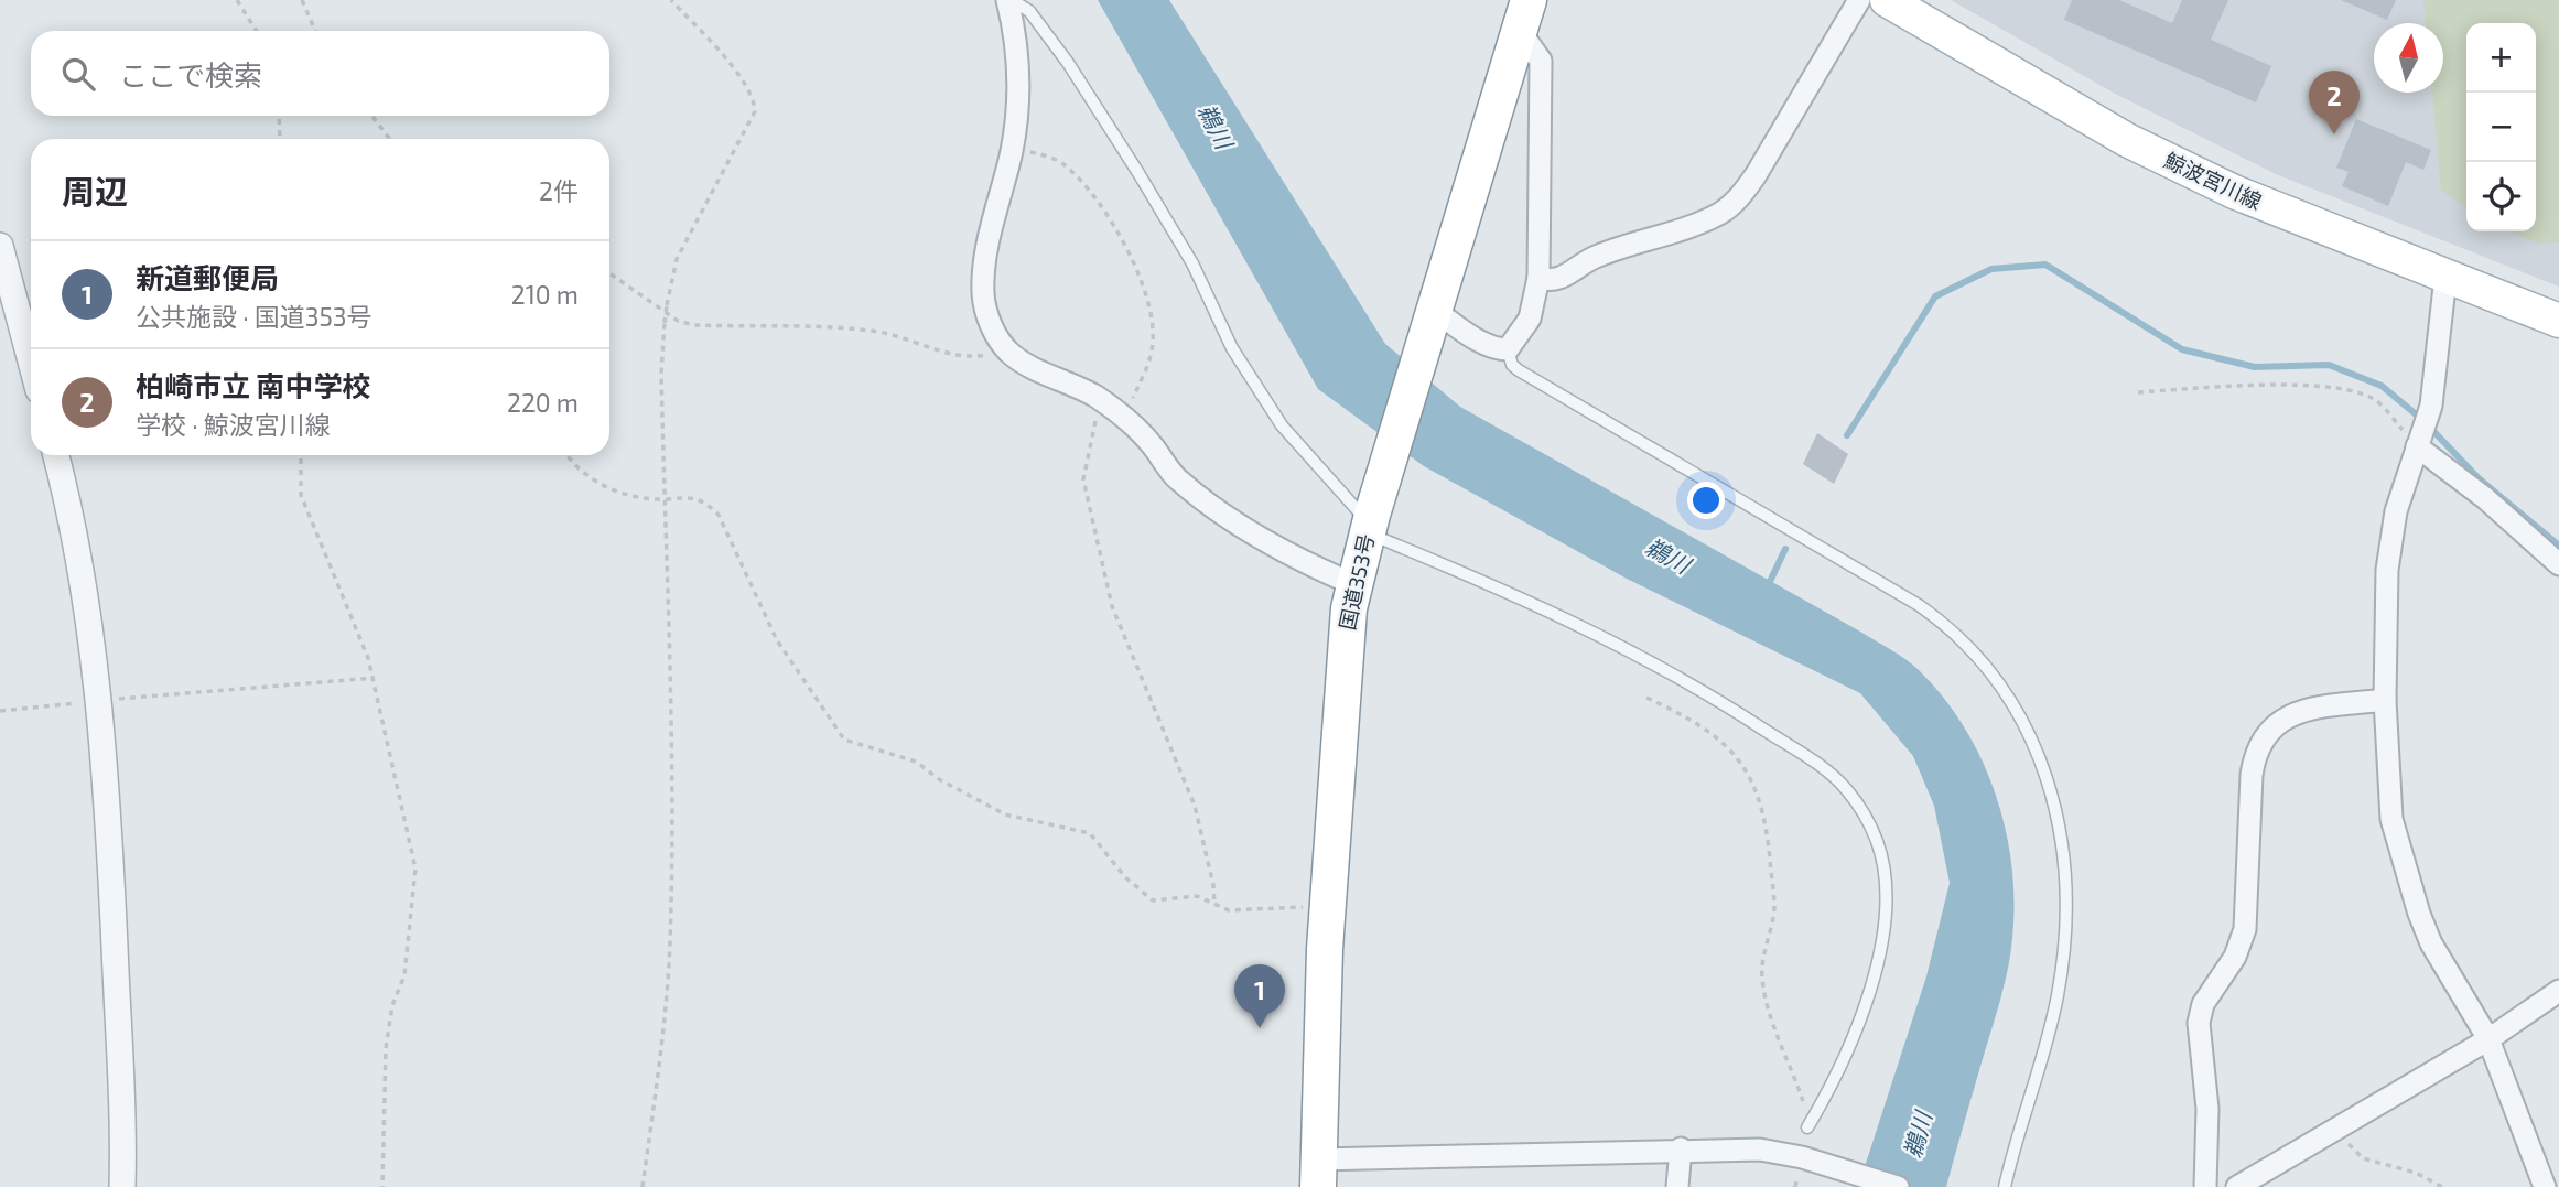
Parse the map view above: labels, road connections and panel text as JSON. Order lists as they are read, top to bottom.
{
  "streets": {
    "highway": ["国道353号"],
    "main road": ["鯨波宮川線"]
  },
  "water": ["鵜川"],
  "north": "top",
  "page": {
    "map_buttons": ["+", "−"],
    "search": "ここで検索",
    "pins": ["2", "1"],
    "heading": ["周辺", "2件"],
    "list": [
      {
        "mark": "1",
        "name": "新道郵便局",
        "note": "公共施設 · 国道353号",
        "value": "210 m"
      },
      {
        "mark": "2",
        "name": "柏崎市立 南中学校",
        "note": "学校 · 鯨波宮川線",
        "value": "220 m"
      }
    ]
  }
}
